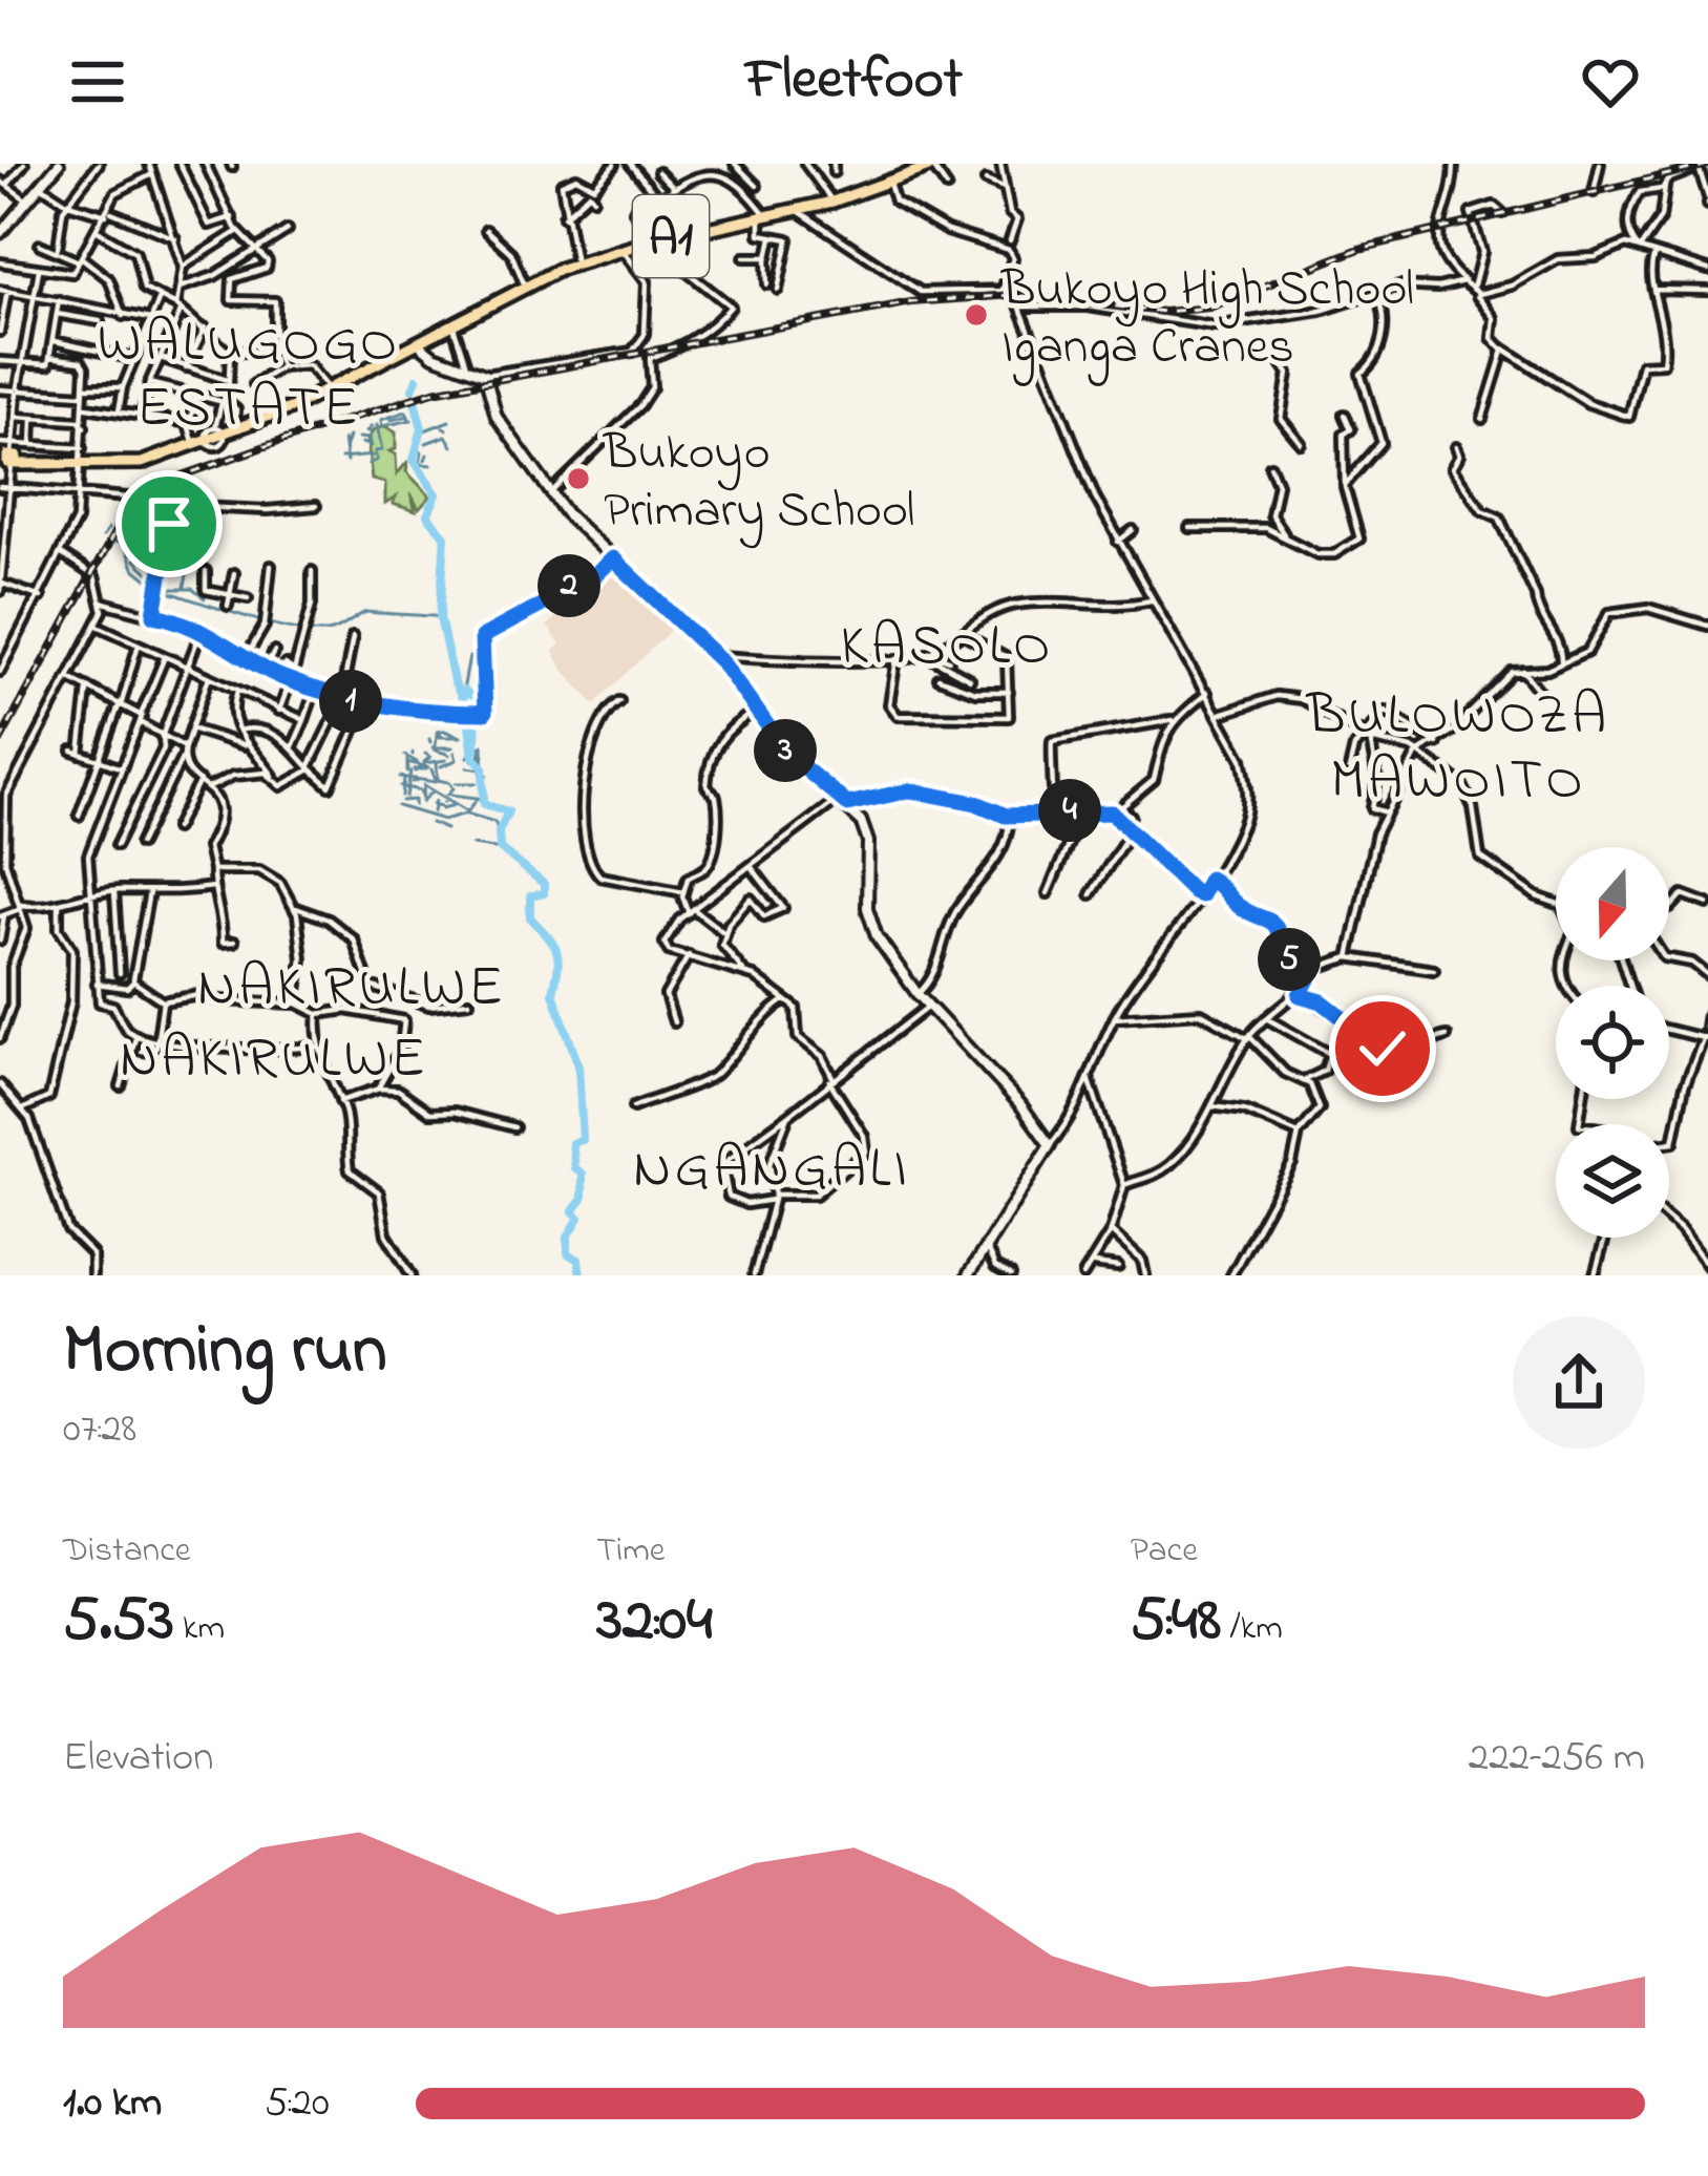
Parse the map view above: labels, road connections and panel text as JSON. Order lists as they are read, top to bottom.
{
  "streets": {
    "main road": ["A1"]
  },
  "districts": [
    "WALUGOGO ESTATE",
    "KASOLO",
    "BULOWOZA MAWOITO",
    "NAKIRULWE",
    "NAKIRULWE",
    "NGANGALI"
  ],
  "places": ["Bukoyo High School Iganga Cranes", "Bukoyo Primary School"],
  "north": "bottom",
  "page": {
    "header": "Fleetfoot",
    "pins": [
      "2",
      "1",
      "3",
      "4",
      "5"
    ],
    "heading": ["Morning run", "07:28"],
    "stats": [
      ["Distance", "5.53 km"],
      ["Time", "32:04"],
      ["Pace", "5:48 /km"]
    ],
    "chart": ["Elevation", "222–256 m"],
    "list": [
      {
        "name": "1.0 km",
        "note": "5:20"
      }
    ]
  }
}
